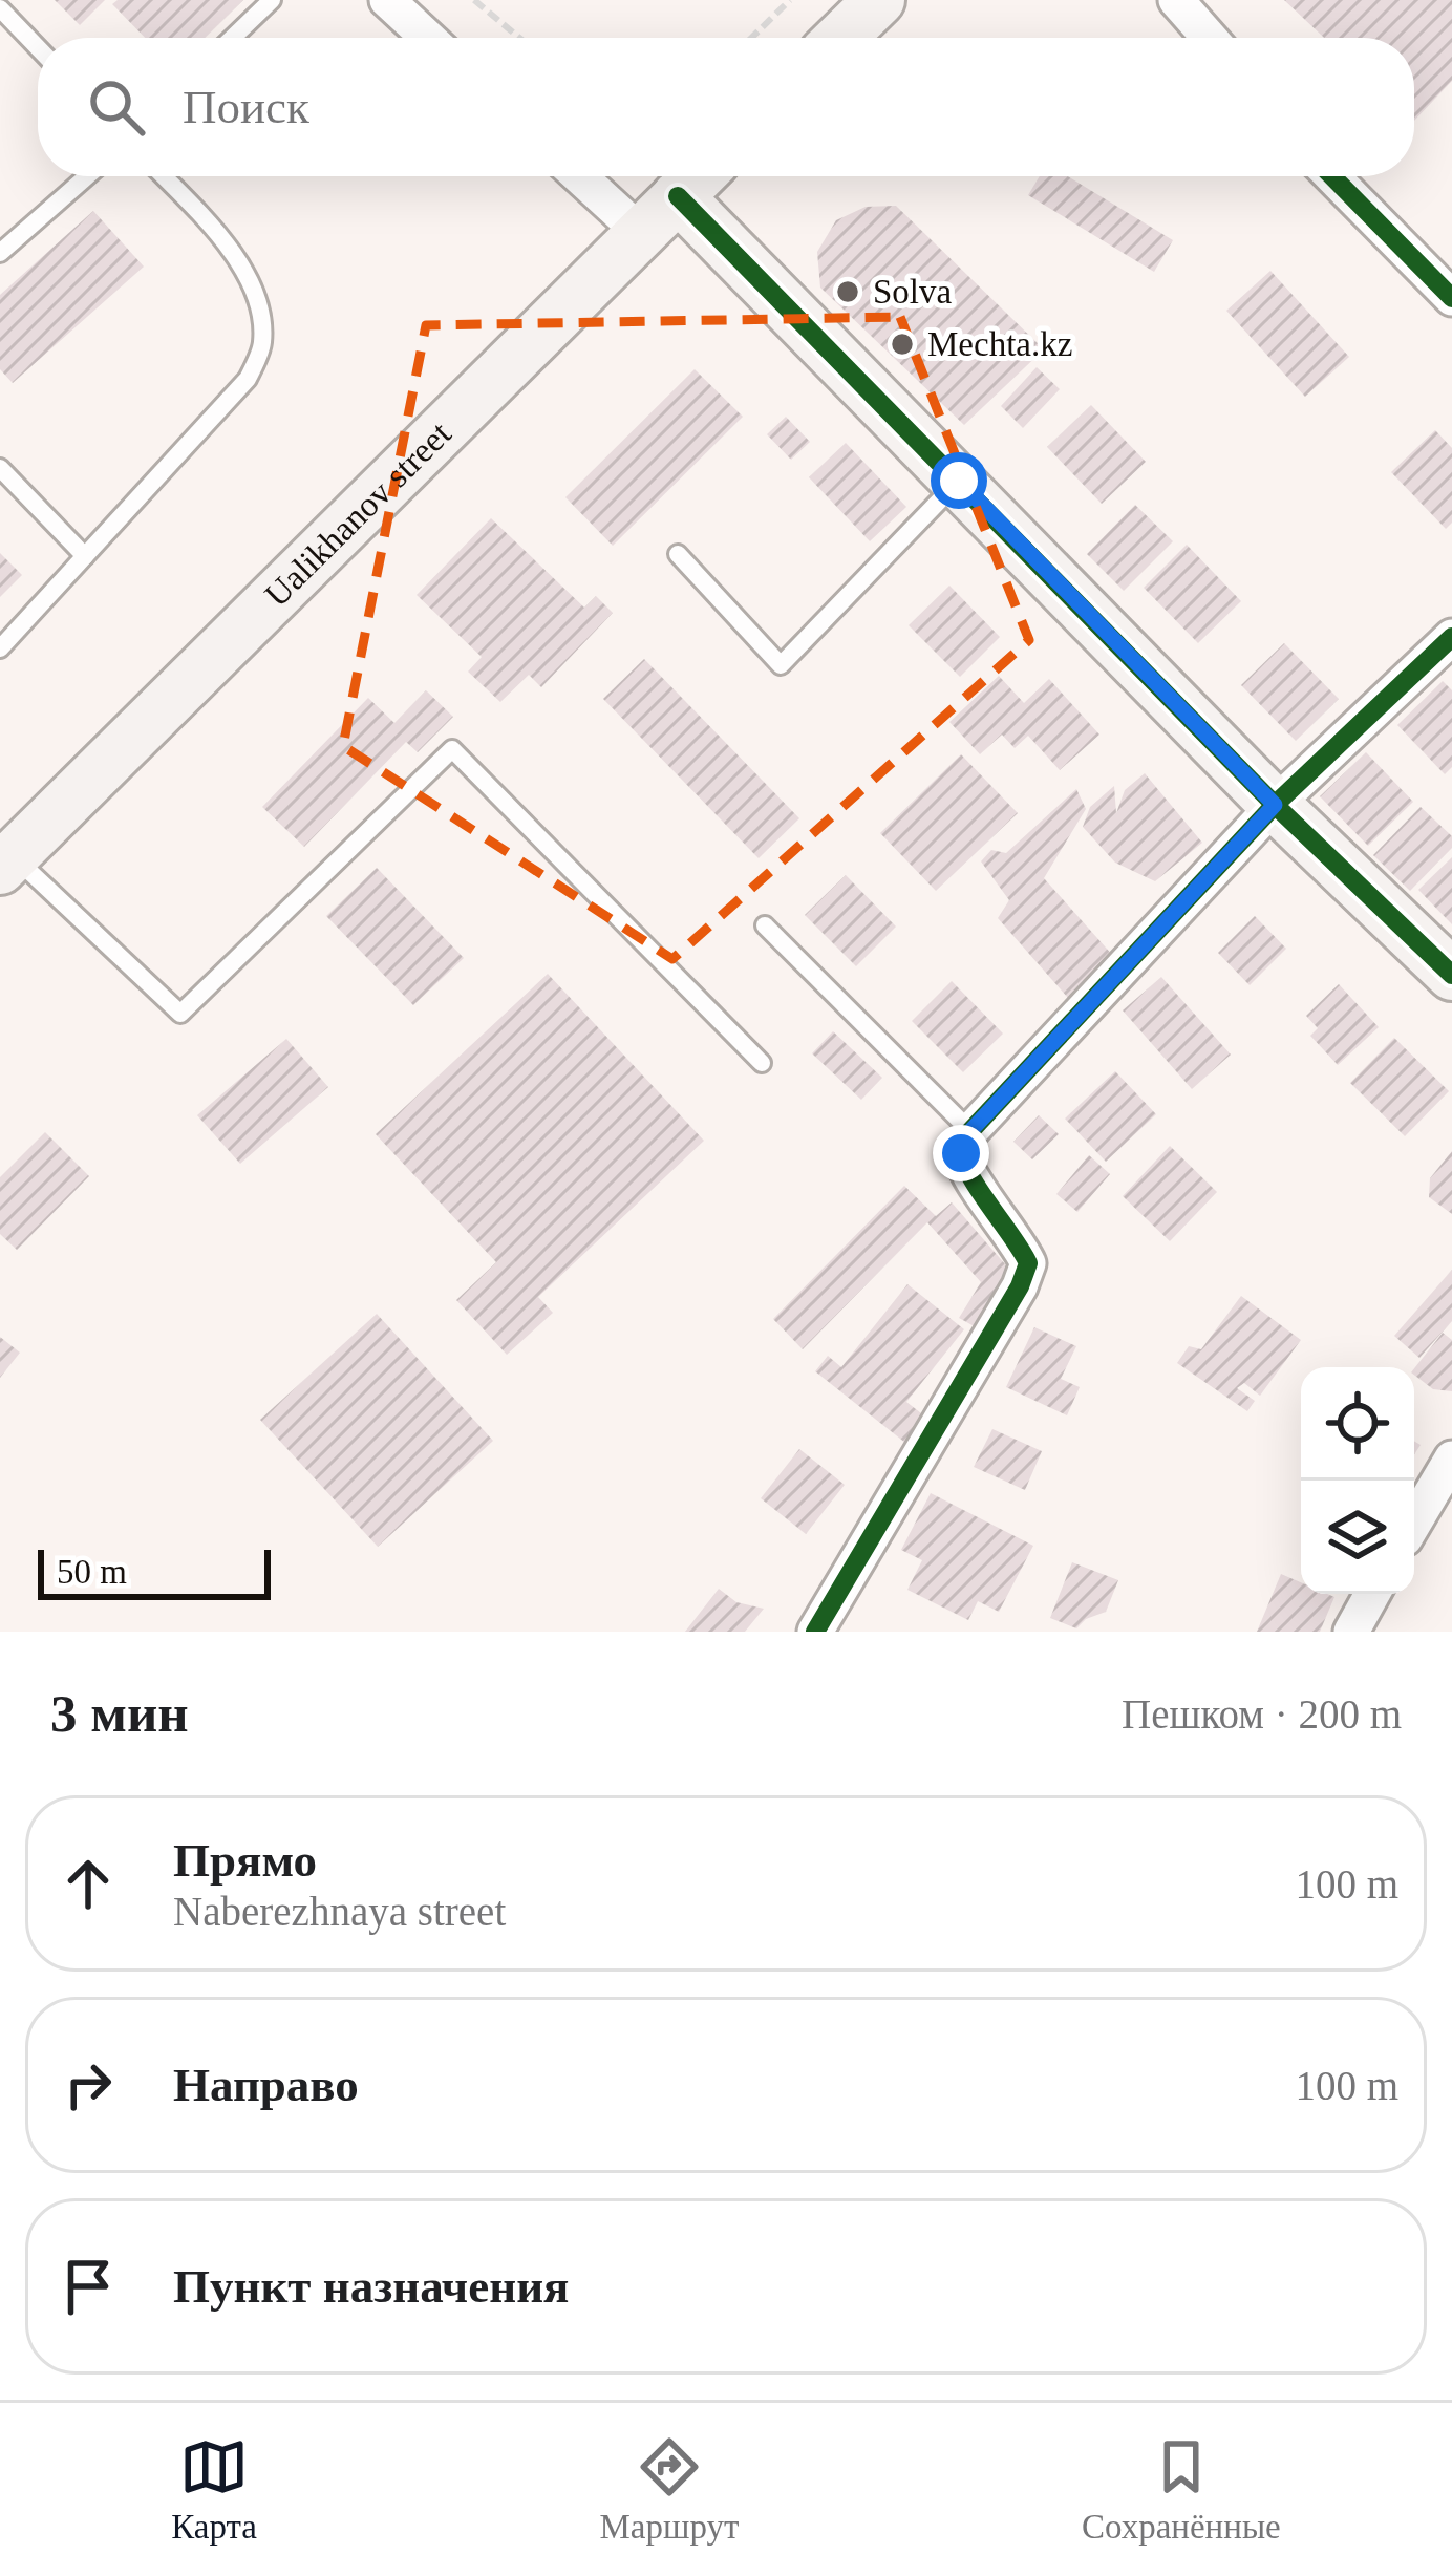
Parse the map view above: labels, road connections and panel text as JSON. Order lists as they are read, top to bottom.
{
  "streets": {
    "street": ["Ualikhanov street"]
  },
  "places": ["Solva", "Mechta.kz"],
  "scale_bar": "50 m",
  "page": {
    "search": "Поиск",
    "scale": "50 m",
    "heading": ["3 мин", "Пешком · 200 m"],
    "list": [
      ["Прямо", "Naberezhnaya street", "100 m"],
      ["Направо", "100 m"],
      "Пункт назначения"
    ],
    "nav": ["Карта", "Маршрут", "Сохранённые"]
  }
}
